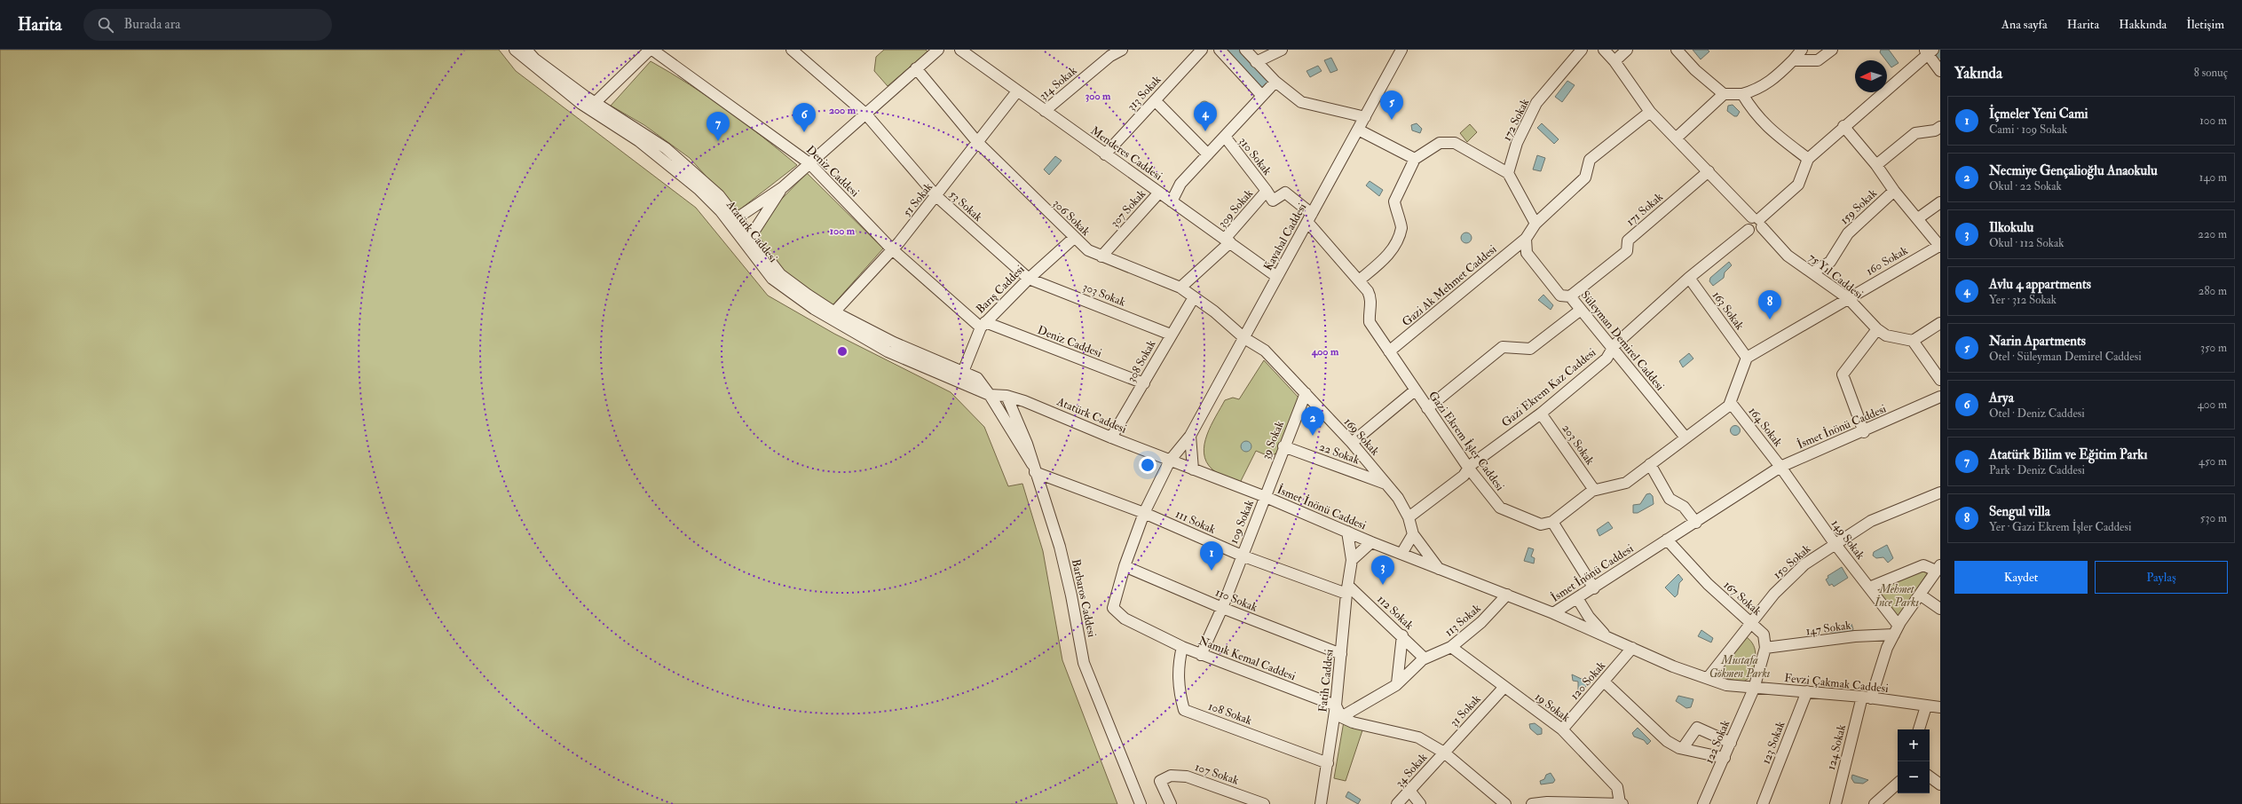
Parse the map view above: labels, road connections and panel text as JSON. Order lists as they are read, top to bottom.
{
  "streets": {
    "street": [
      "314 Sokak",
      "313 Sokak",
      "172 Sokak",
      "Menderes Caddesi",
      "310 Sokak",
      "Deniz Caddesi",
      "51 Sokak",
      "53 Sokak",
      "159 Sokak",
      "307 Sokak",
      "309 Sokak",
      "171 Sokak",
      "306 Sokak",
      "Atatürk Caddesi",
      "Kayabal Caddesi",
      "160 Sokak",
      "75 Yıl Caddesi",
      "Gazi Ak Mehmet Caddesi",
      "Barış Caddesi",
      "303 Sokak",
      "163 Sokak",
      "Süleyman Demirel Caddesi",
      "308 Sokak",
      "Gazi Ekrem Kaz Caddesi",
      "164 Sokak",
      "İsmet İnönü Caddesi",
      "169 Sokak",
      "39 Sokak",
      "Gazi Ekrem İşler Caddesi",
      "203 Sokak",
      "22 Sokak",
      "111 Sokak",
      "109 Sokak",
      "149 Sokak",
      "150 Sokak",
      "Barbaros Caddesi",
      "167 Sokak",
      "110 Sokak",
      "112 Sokak",
      "113 Sokak",
      "147 Sokak",
      "Namık Kemal Caddesi",
      "Fatih Caddesi",
      "120 Sokak",
      "Fevzi Çakmak Caddesi",
      "19 Sokak",
      "31 Sokak",
      "108 Sokak",
      "122 Sokak",
      "123 Sokak",
      "124 Sokak",
      "34 Sokak",
      "107 Sokak"
    ]
  },
  "crossings": [
    ["314 Sokak", "Menderes Caddesi"],
    ["313 Sokak", "Menderes Caddesi"],
    ["Menderes Caddesi", "51 Sokak"],
    ["Menderes Caddesi", "307 Sokak"],
    ["Menderes Caddesi", "309 Sokak"],
    ["Menderes Caddesi", "Kayabal Caddesi"],
    ["310 Sokak", "307 Sokak"],
    ["310 Sokak", "309 Sokak"],
    ["Deniz Caddesi", "51 Sokak"],
    ["Deniz Caddesi", "Barış Caddesi"],
    ["Deniz Caddesi", "308 Sokak"],
    ["51 Sokak", "53 Sokak"],
    ["51 Sokak", "306 Sokak"],
    ["51 Sokak", "Atatürk Caddesi"],
    ["53 Sokak", "Barış Caddesi"],
    ["53 Sokak", "303 Sokak"],
    ["159 Sokak", "75 Yıl Caddesi"],
    ["307 Sokak", "306 Sokak"],
    ["309 Sokak", "306 Sokak"],
    ["309 Sokak", "Kayabal Caddesi"],
    ["309 Sokak", "Gazi Ekrem İşler Caddesi"],
    ["171 Sokak", "75 Yıl Caddesi"],
    ["171 Sokak", "Süleyman Demirel Caddesi"],
    ["306 Sokak", "Kayabal Caddesi"],
    ["306 Sokak", "Barış Caddesi"],
    ["306 Sokak", "308 Sokak"],
    ["306 Sokak", "169 Sokak"],
    ["Atatürk Caddesi", "Kayabal Caddesi"],
    ["Atatürk Caddesi", "Barış Caddesi"],
    ["Atatürk Caddesi", "308 Sokak"],
    ["Atatürk Caddesi", "İsmet İnönü Caddesi"],
    ["Atatürk Caddesi", "111 Sokak"],
    ["Atatürk Caddesi", "Barbaros Caddesi"],
    ["Atatürk Caddesi", "Namık Kemal Caddesi"],
    ["Kayabal Caddesi", "169 Sokak"],
    ["Kayabal Caddesi", "Gazi Ekrem İşler Caddesi"],
    ["Kayabal Caddesi", "Namık Kemal Caddesi"],
    ["160 Sokak", "75 Yıl Caddesi"],
    ["75 Yıl Caddesi", "Gazi Ekrem Kaz Caddesi"],
    ["Gazi Ak Mehmet Caddesi", "Süleyman Demirel Caddesi"],
    ["Gazi Ak Mehmet Caddesi", "Gazi Ekrem İşler Caddesi"],
    ["Barış Caddesi", "303 Sokak"],
    ["303 Sokak", "308 Sokak"],
    ["163 Sokak", "Gazi Ekrem Kaz Caddesi"],
    ["Süleyman Demirel Caddesi", "Gazi Ekrem Kaz Caddesi"],
    ["Gazi Ekrem Kaz Caddesi", "169 Sokak"],
    ["Gazi Ekrem Kaz Caddesi", "Gazi Ekrem İşler Caddesi"],
    ["Gazi Ekrem Kaz Caddesi", "203 Sokak"],
    ["164 Sokak", "İsmet İnönü Caddesi"],
    ["164 Sokak", "149 Sokak"],
    ["İsmet İnönü Caddesi", "169 Sokak"],
    ["İsmet İnönü Caddesi", "39 Sokak"],
    ["İsmet İnönü Caddesi", "109 Sokak"],
    ["İsmet İnönü Caddesi", "149 Sokak"],
    ["İsmet İnönü Caddesi", "167 Sokak"],
    ["İsmet İnönü Caddesi", "113 Sokak"],
    ["İsmet İnönü Caddesi", "Fatih Caddesi"],
    ["İsmet İnönü Caddesi", "Fevzi Çakmak Caddesi"],
    ["169 Sokak", "39 Sokak"],
    ["169 Sokak", "22 Sokak"],
    ["39 Sokak", "22 Sokak"],
    ["39 Sokak", "109 Sokak"],
    ["111 Sokak", "109 Sokak"],
    ["111 Sokak", "Barbaros Caddesi"],
    ["111 Sokak", "112 Sokak"],
    ["111 Sokak", "Namık Kemal Caddesi"],
    ["111 Sokak", "Fatih Caddesi"],
    ["109 Sokak", "110 Sokak"],
    ["109 Sokak", "Namık Kemal Caddesi"],
    ["149 Sokak", "150 Sokak"],
    ["149 Sokak", "147 Sokak"],
    ["149 Sokak", "124 Sokak"],
    ["150 Sokak", "167 Sokak"],
    ["150 Sokak", "Fevzi Çakmak Caddesi"],
    ["167 Sokak", "147 Sokak"],
    ["110 Sokak", "Namık Kemal Caddesi"],
    ["110 Sokak", "Fatih Caddesi"],
    ["112 Sokak", "113 Sokak"],
    ["112 Sokak", "Fatih Caddesi"],
    ["113 Sokak", "19 Sokak"],
    ["147 Sokak", "124 Sokak"],
    ["Namık Kemal Caddesi", "Fatih Caddesi"],
    ["Namık Kemal Caddesi", "108 Sokak"],
    ["Fatih Caddesi", "108 Sokak"],
    ["120 Sokak", "Fevzi Çakmak Caddesi"],
    ["120 Sokak", "19 Sokak"],
    ["Fevzi Çakmak Caddesi", "122 Sokak"],
    ["Fevzi Çakmak Caddesi", "123 Sokak"],
    ["Fevzi Çakmak Caddesi", "124 Sokak"],
    ["19 Sokak", "31 Sokak"],
    ["31 Sokak", "34 Sokak"]
  ],
  "parks": ["Mehmet İnce Parkı", "Mustafa Gökmen Parkı"],
  "north": "left",
  "page": {
    "header": "Harita",
    "search": "Burada ara",
    "nav": [
      "Ana sayfa",
      "Harita",
      "Hakkında",
      "İletişim"
    ],
    "heading": ["Yakında", "8 sonuç"],
    "pins": [
      "5",
      "4",
      "6",
      "7",
      "8",
      "2",
      "1",
      "3"
    ],
    "list": [
      {
        "mark": "1",
        "name": "İçmeler Yeni Cami",
        "note": "Cami · 109 Sokak",
        "value": "100 m"
      },
      {
        "mark": "2",
        "name": "Necmiye Gençalioğlu Anaokulu",
        "note": "Okul · 22 Sokak",
        "value": "140 m"
      },
      {
        "mark": "3",
        "name": "Ilkokulu",
        "note": "Okul · 112 Sokak",
        "value": "220 m"
      },
      {
        "mark": "4",
        "name": "Avlu 4 appartments",
        "note": "Yer · 312 Sokak",
        "value": "280 m"
      },
      {
        "mark": "5",
        "name": "Narin Apartments",
        "note": "Otel · Süleyman Demirel Caddesi",
        "value": "350 m"
      },
      {
        "mark": "6",
        "name": "Arya",
        "note": "Otel · Deniz Caddesi",
        "value": "400 m"
      },
      {
        "mark": "7",
        "name": "Atatürk Bilim ve Eğitim Parkı",
        "note": "Park · Deniz Caddesi",
        "value": "450 m"
      },
      {
        "mark": "8",
        "name": "Sengul villa",
        "note": "Yer · Gazi Ekrem İşler Caddesi",
        "value": "530 m"
      }
    ],
    "buttons": ["Kaydet", "Paylaş"],
    "map_buttons": ["+", "−"]
  },
  "rings": [
    "300 m",
    "200 m",
    "100 m",
    "400 m"
  ]
}
